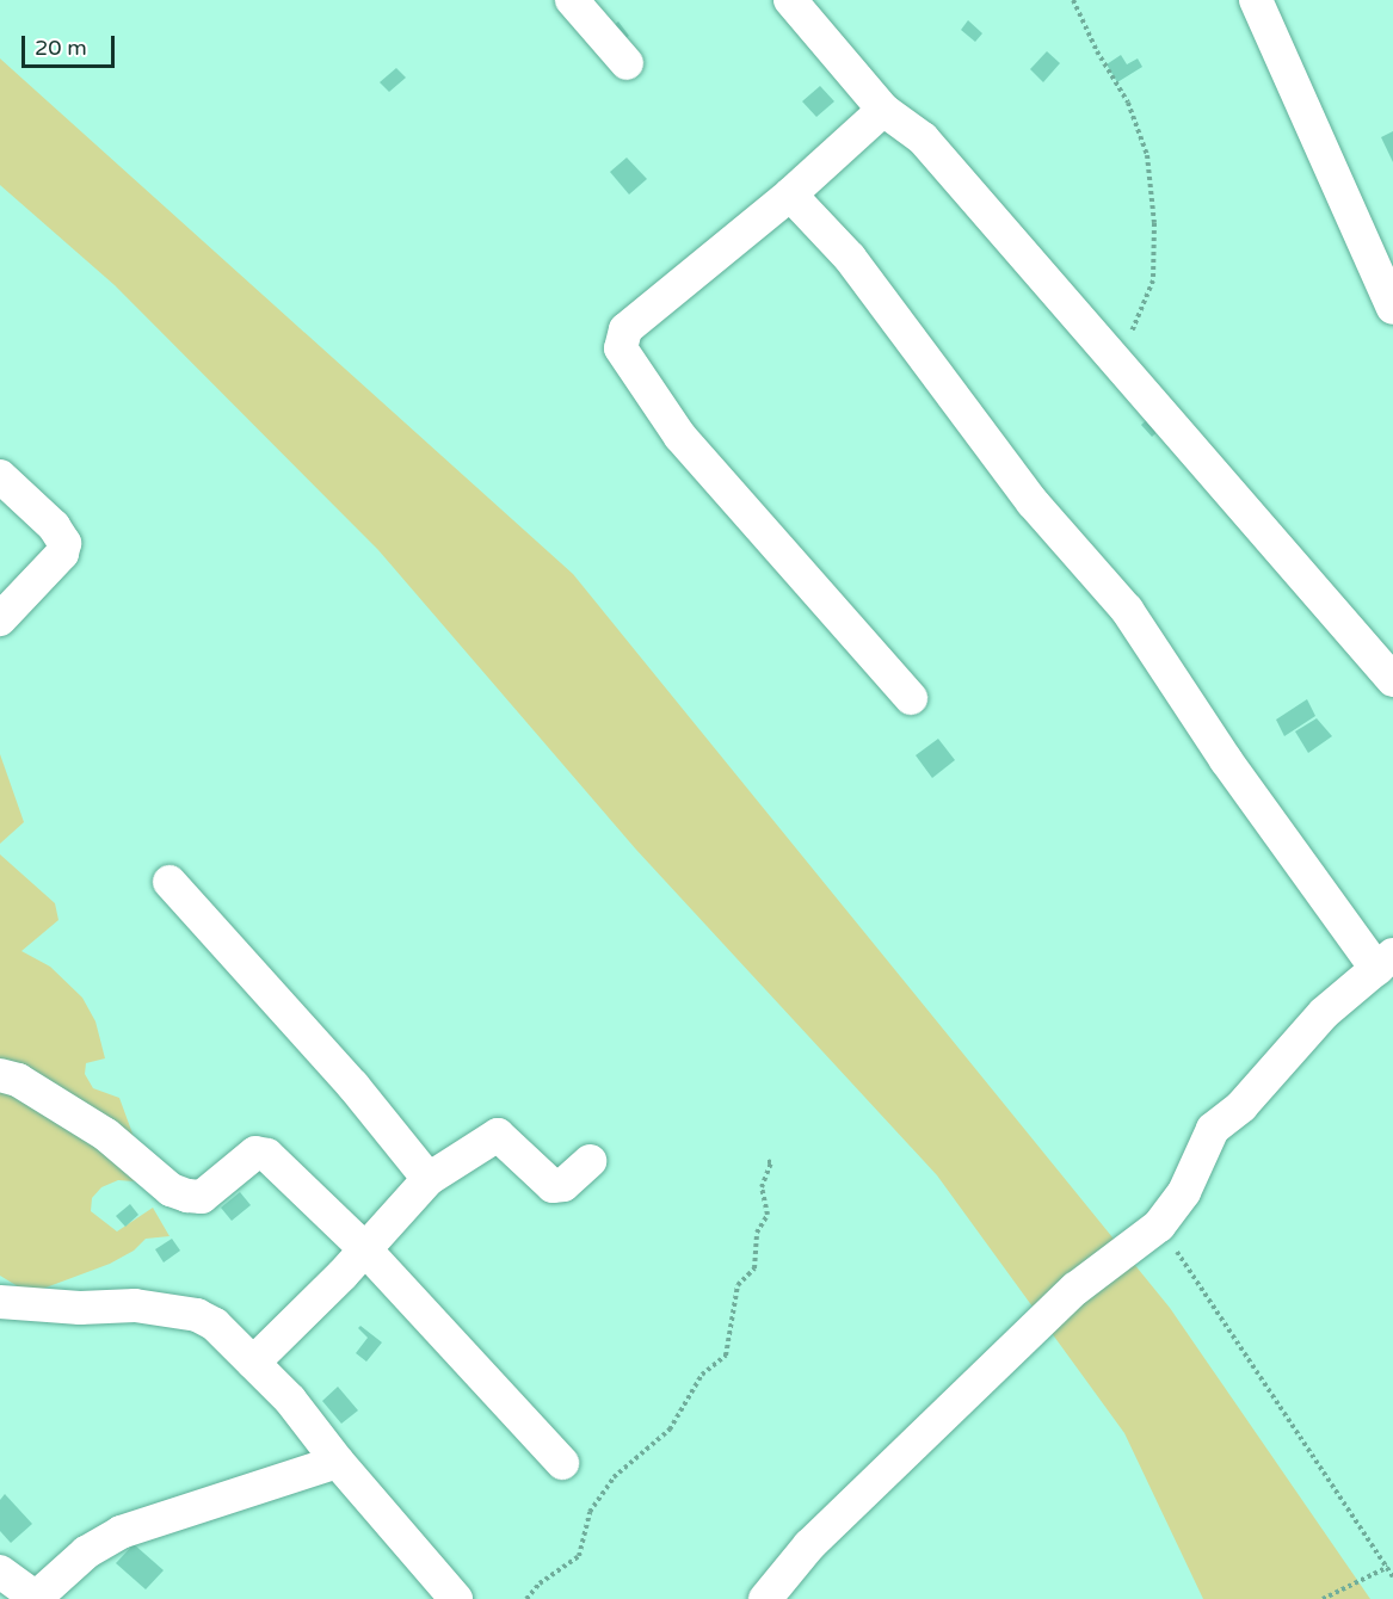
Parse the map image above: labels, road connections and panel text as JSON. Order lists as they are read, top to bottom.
{
  "scale_bar": "20 m"
}
